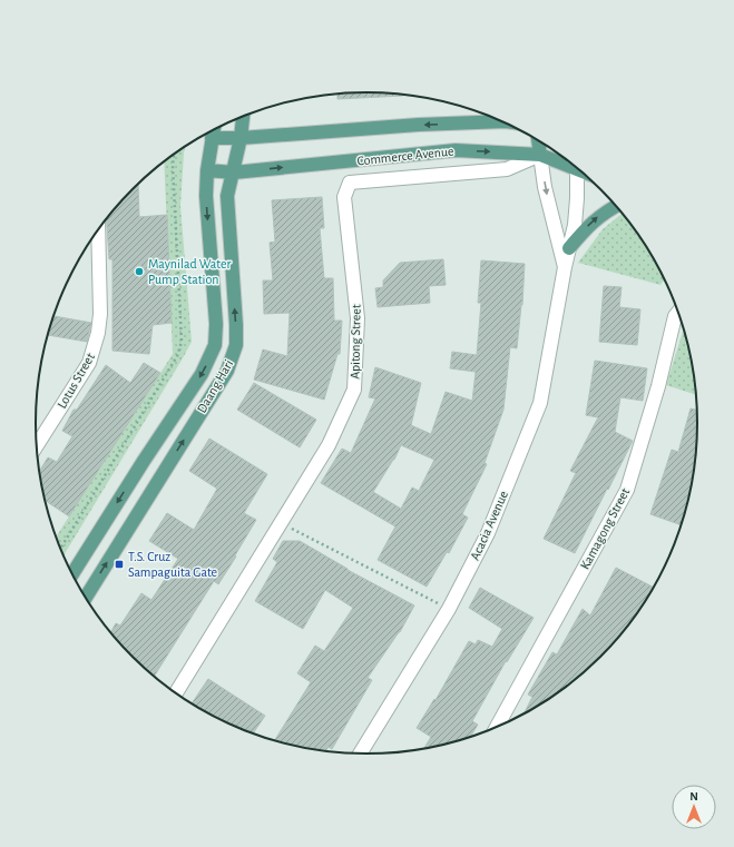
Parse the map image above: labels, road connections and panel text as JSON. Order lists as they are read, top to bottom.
{
  "streets": {
    "main road": ["Commerce Avenue", "Daang Hari", "Acacia Avenue"],
    "street": ["Apitong Street", "Lotus Street", "Kamagong Street"]
  },
  "crossings": [
    ["Commerce Avenue", "Apitong Street"],
    ["Commerce Avenue", "Daang Hari"],
    ["Commerce Avenue", "Acacia Avenue"],
    ["Apitong Street", "Acacia Avenue"]
  ],
  "places": {
    "other": ["Maynilad Water Pump Station"],
    "transit": ["T.S. Cruz Sampaguita Gate"]
  },
  "north": "top"
}
